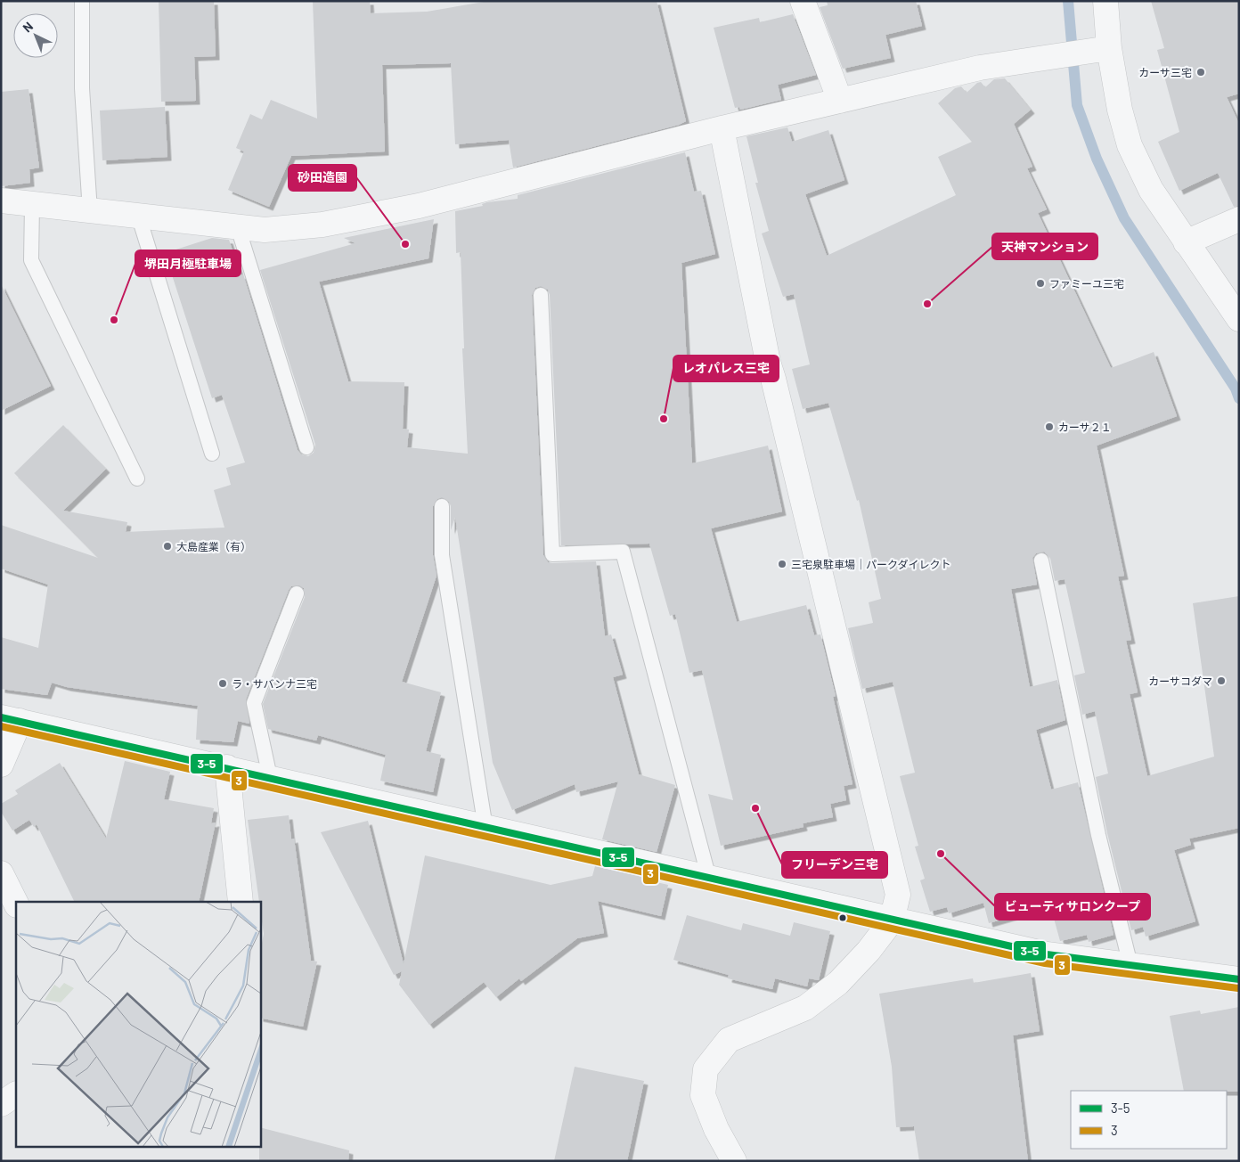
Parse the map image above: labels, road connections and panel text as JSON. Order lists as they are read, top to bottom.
{
  "places": [
    "カーサ三宅",
    "砂田造園",
    "ファミーユ三宅",
    "天神マンション",
    "堺田月極駐車場",
    "レオパレス三宅",
    "カーサ２１",
    "大島産業（有）",
    "三宅泉駐車場｜パークダイレクト",
    "カーサコダマ",
    "ラ・サバンナ三宅",
    "フリーデン三宅",
    "ビューティサロンクープ"
  ],
  "lines": ["transit line 3-5", "transit line 3"],
  "legend": ["3-5", "3"],
  "north": "top left"
}
